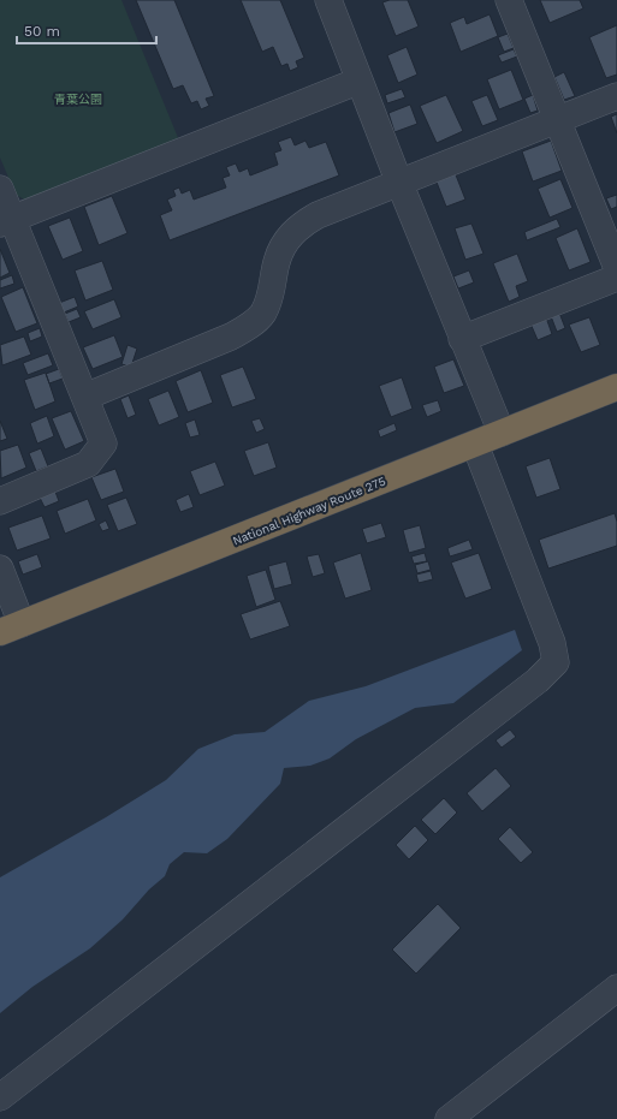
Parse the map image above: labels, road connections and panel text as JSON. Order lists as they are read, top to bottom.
{
  "streets": {
    "highway": ["National Highway Route 275"]
  },
  "parks": ["青葉公園"],
  "scale_bar": "50 m"
}
